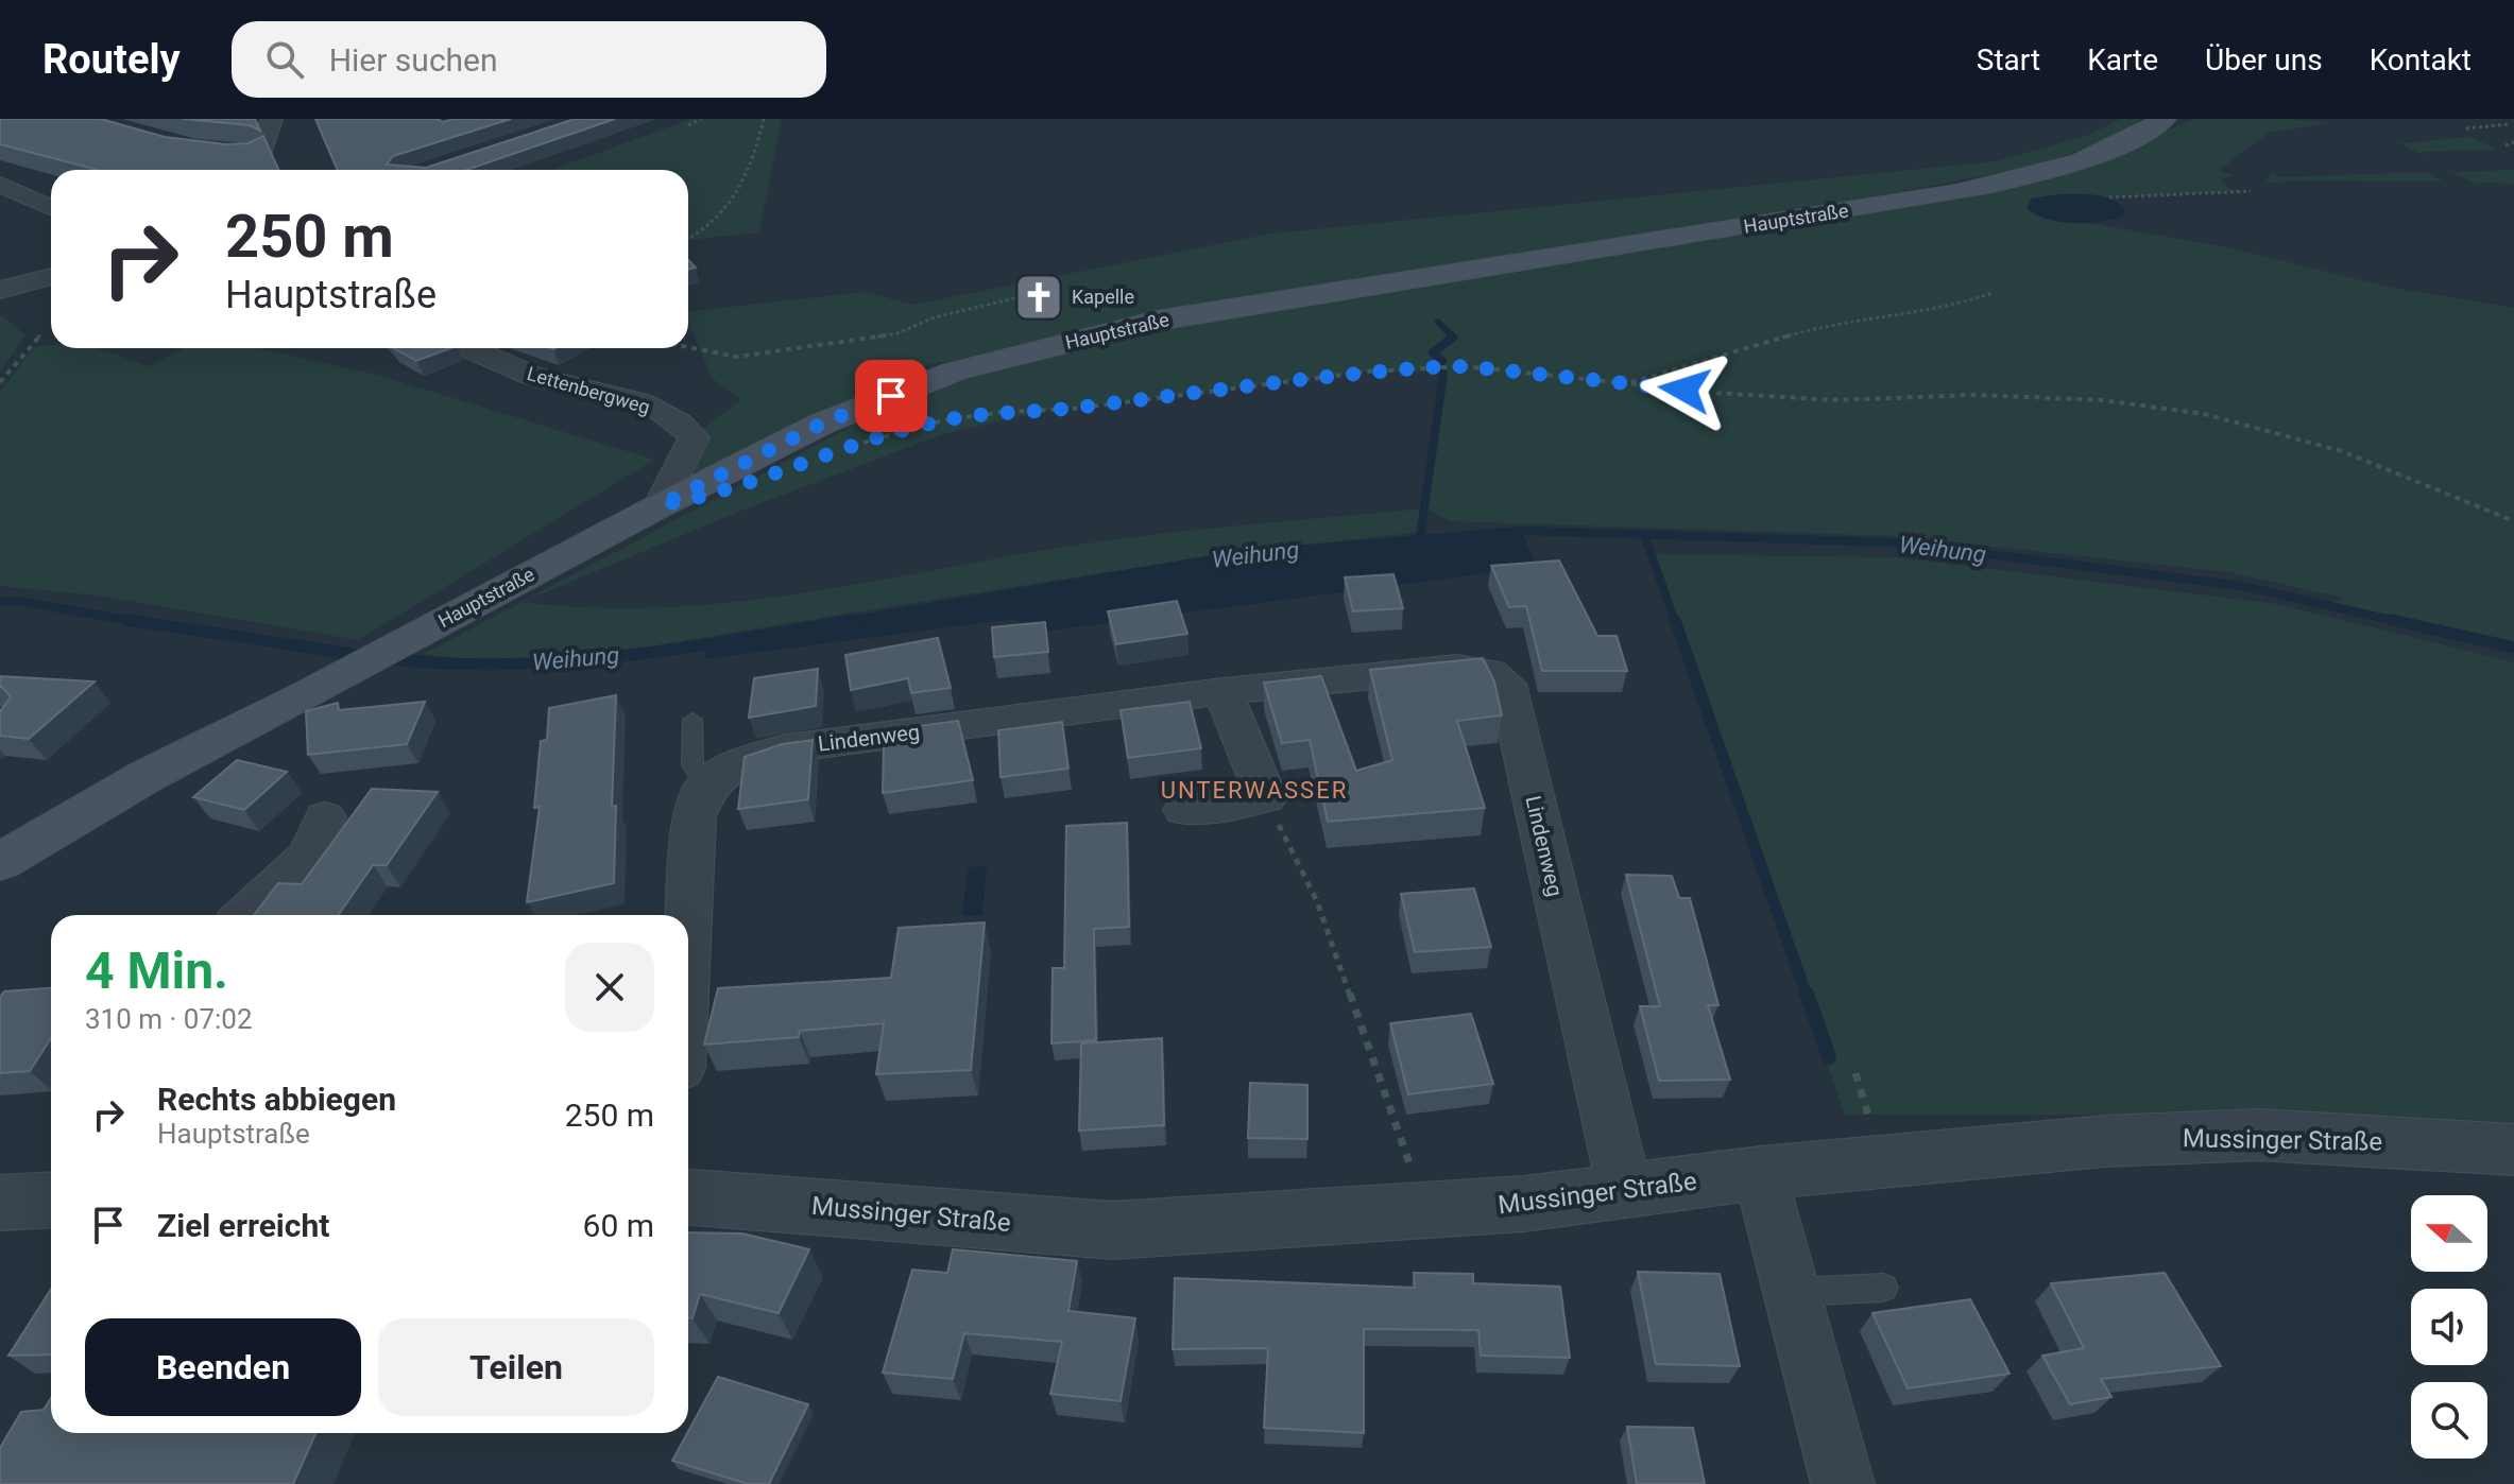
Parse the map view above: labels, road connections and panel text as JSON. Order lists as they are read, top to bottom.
{
  "streets": {
    "main road": ["Hauptstraße"],
    "street": ["Lettenbergweg", "Lindenweg", "Mussinger Straße"]
  },
  "crossings": [
    ["Hauptstraße", "Lettenbergweg"],
    ["Lindenweg", "Mussinger Straße"]
  ],
  "districts": ["UNTERWASSER"],
  "water": ["Weihung"],
  "places": {
    "church": ["Kapelle"]
  },
  "north": "left",
  "page": {
    "header": "Routely",
    "search": "Hier suchen",
    "nav": [
      "Start",
      "Karte",
      "Über uns",
      "Kontakt"
    ],
    "turn": ["250 m", "Hauptstraße"],
    "heading": ["4 Min.", "310 m · 07:02"],
    "list": [
      {
        "name": "Rechts abbiegen",
        "note": "Hauptstraße",
        "value": "250 m"
      },
      {
        "name": "Ziel erreicht",
        "value": "60 m"
      }
    ],
    "buttons": ["Beenden", "Teilen"]
  }
}
